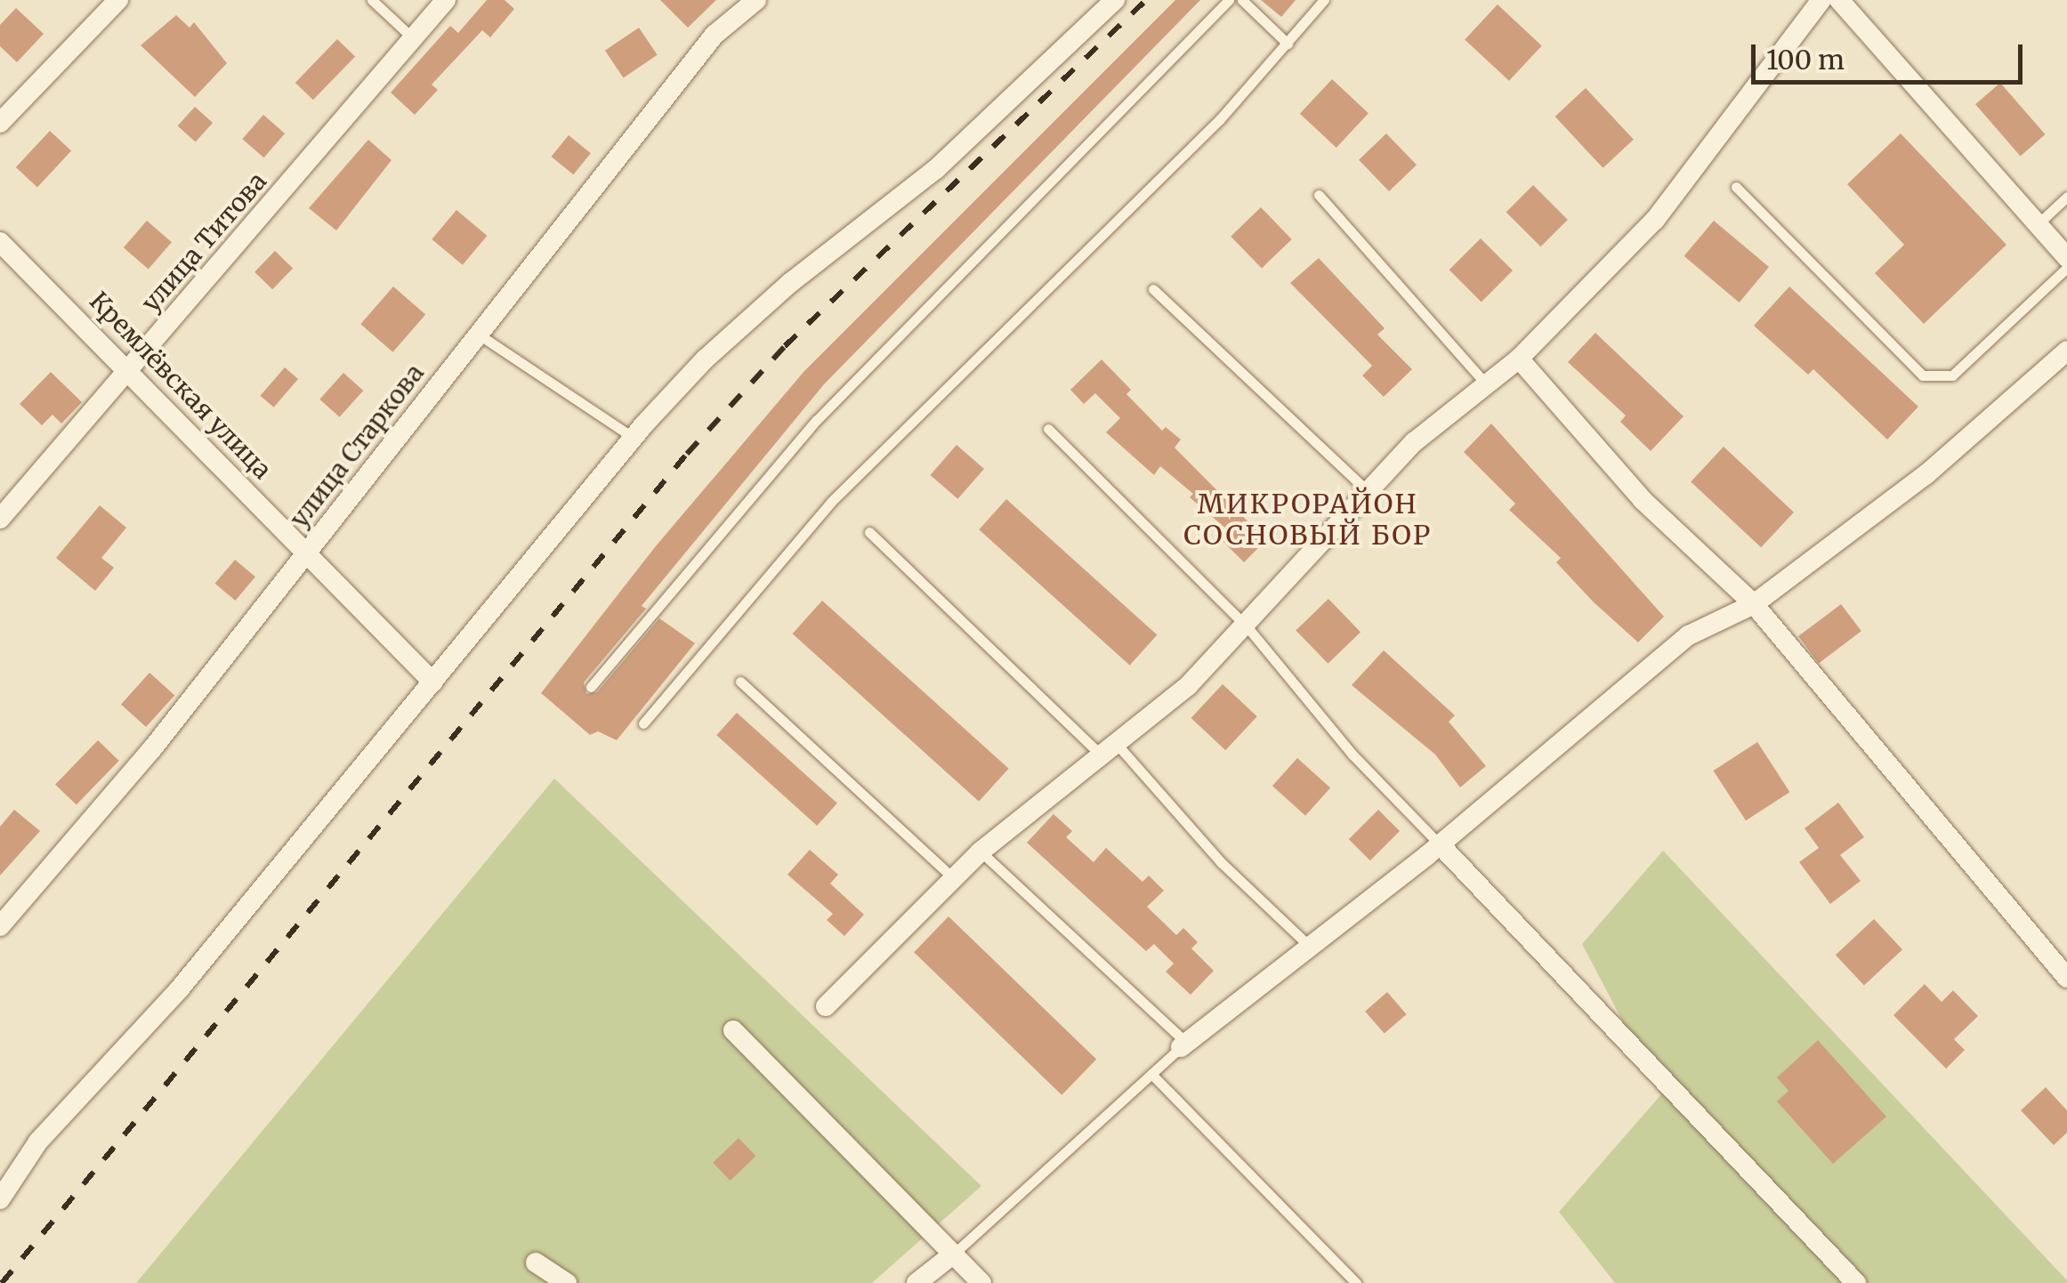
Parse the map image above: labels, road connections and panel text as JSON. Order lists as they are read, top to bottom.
{
  "streets": {
    "street": ["улица Титова", "Кремлёвская улица", "улица Старкова"]
  },
  "crossings": [
    ["улица Титова", "Кремлёвская улица"],
    ["Кремлёвская улица", "улица Старкова"]
  ],
  "districts": ["МИКРОРАЙОН СОСНОВЫЙ БОР"],
  "scale_bar": "100 m"
}
